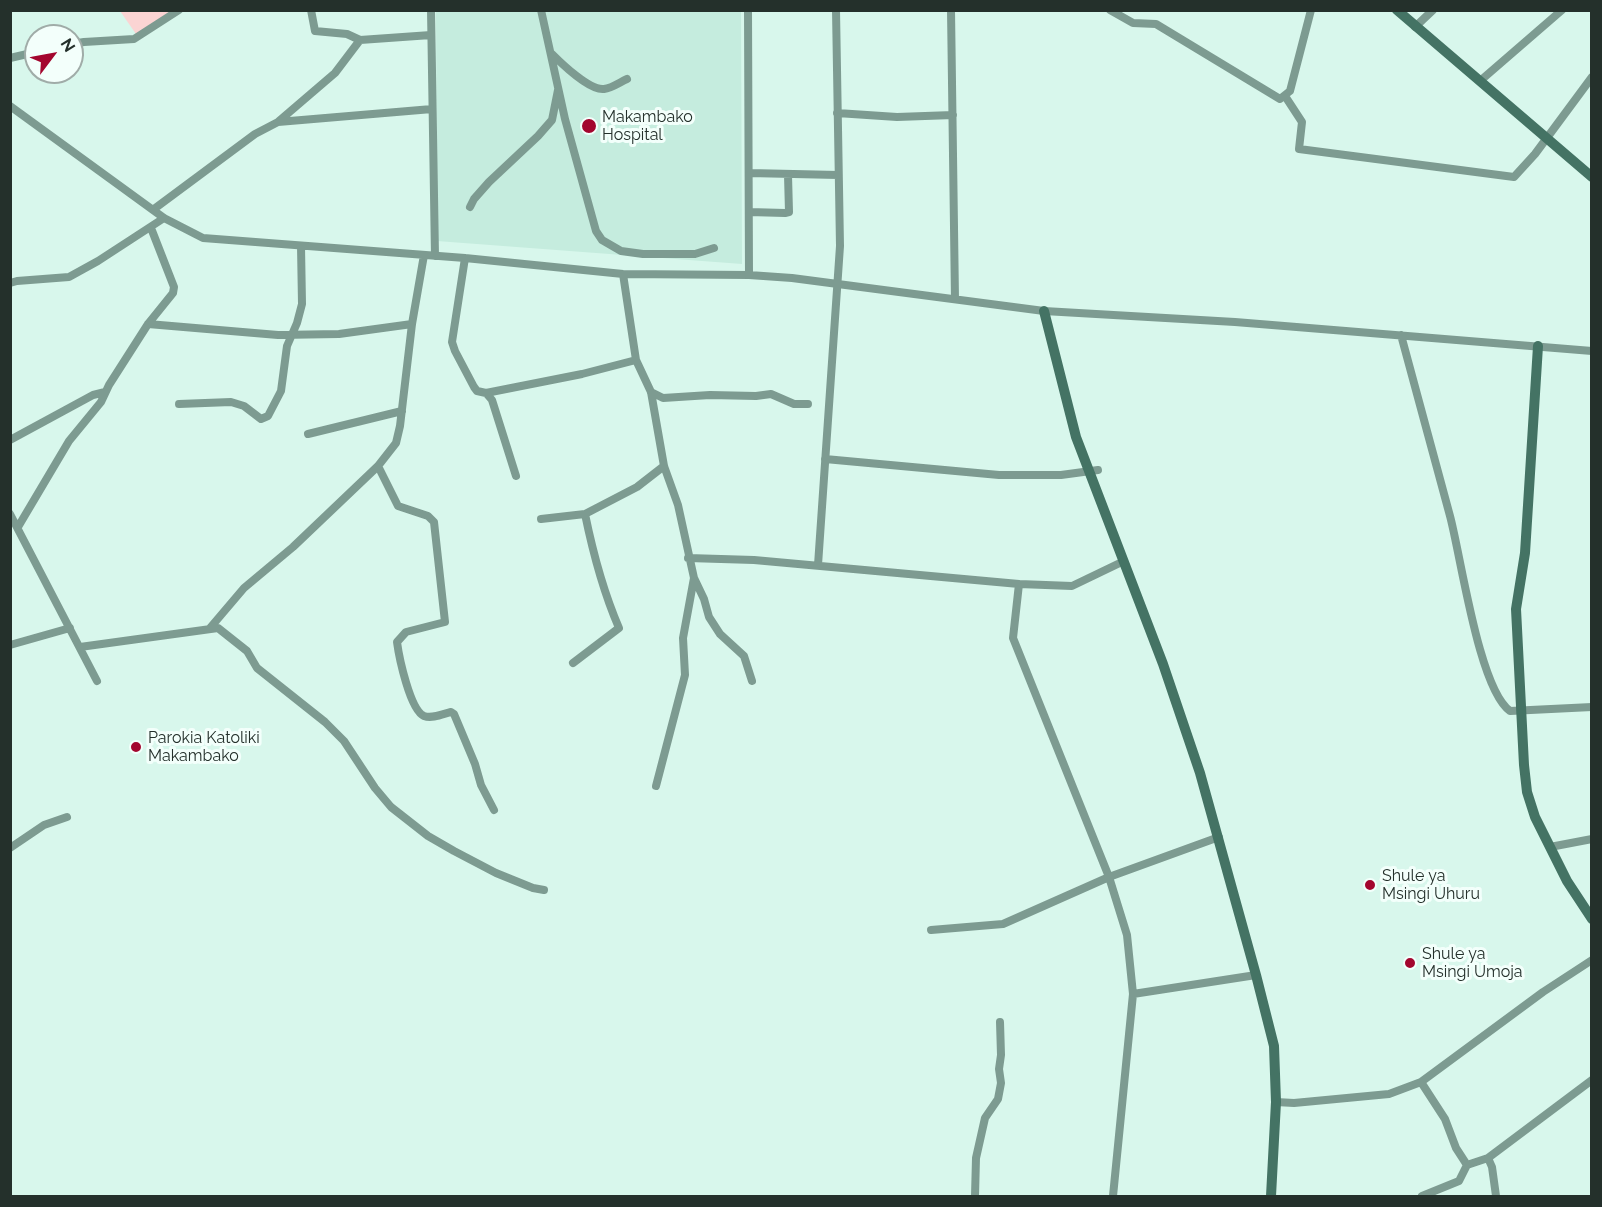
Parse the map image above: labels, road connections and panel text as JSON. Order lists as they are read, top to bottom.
{
  "places": [
    "Makambako Hospital",
    "Parokia Katoliki Makambako",
    "Shule ya Msingi Uhuru",
    "Shule ya Msingi Umoja"
  ],
  "north": "top right"
}
